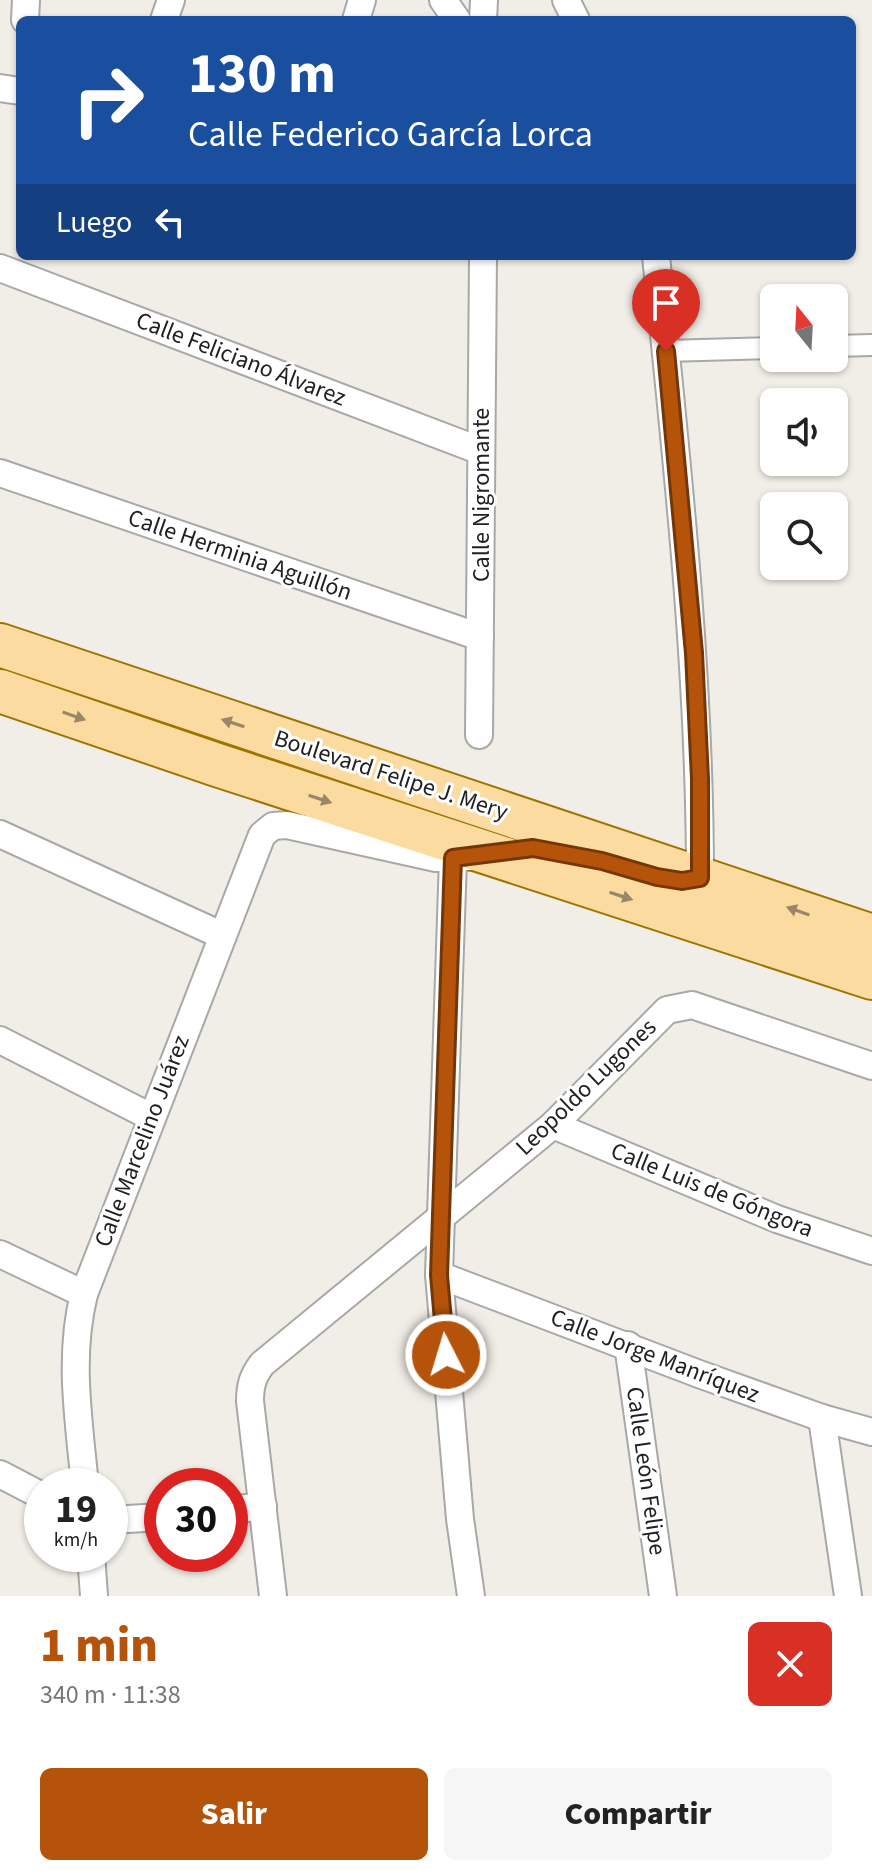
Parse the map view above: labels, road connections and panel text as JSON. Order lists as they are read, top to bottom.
{
  "streets": {
    "main road": ["Boulevard Felipe J. Mery"],
    "street": [
      "Calle Feliciano Álvarez",
      "Calle Nigromante",
      "Calle Herminia Aguillón",
      "Leopoldo Lugones",
      "Calle Marcelino Juárez",
      "Calle Luis de Góngora",
      "Calle Jorge Manríquez",
      "Calle León Felipe"
    ]
  },
  "crossings": [
    ["Calle Feliciano Álvarez", "Calle Nigromante"],
    ["Calle Nigromante", "Calle Herminia Aguillón"],
    ["Boulevard Felipe J. Mery", "Calle Marcelino Juárez"],
    ["Leopoldo Lugones", "Calle Luis de Góngora"],
    ["Calle Jorge Manríquez", "Calle León Felipe"]
  ],
  "north": "top",
  "page": {
    "turn": ["130 m", "Calle Federico García Lorca"],
    "then": "Luego",
    "speed": "19 km/h",
    "limit": "30",
    "heading": ["1 min", "340 m · 11:38"],
    "buttons": ["Salir", "Compartir"]
  }
}
